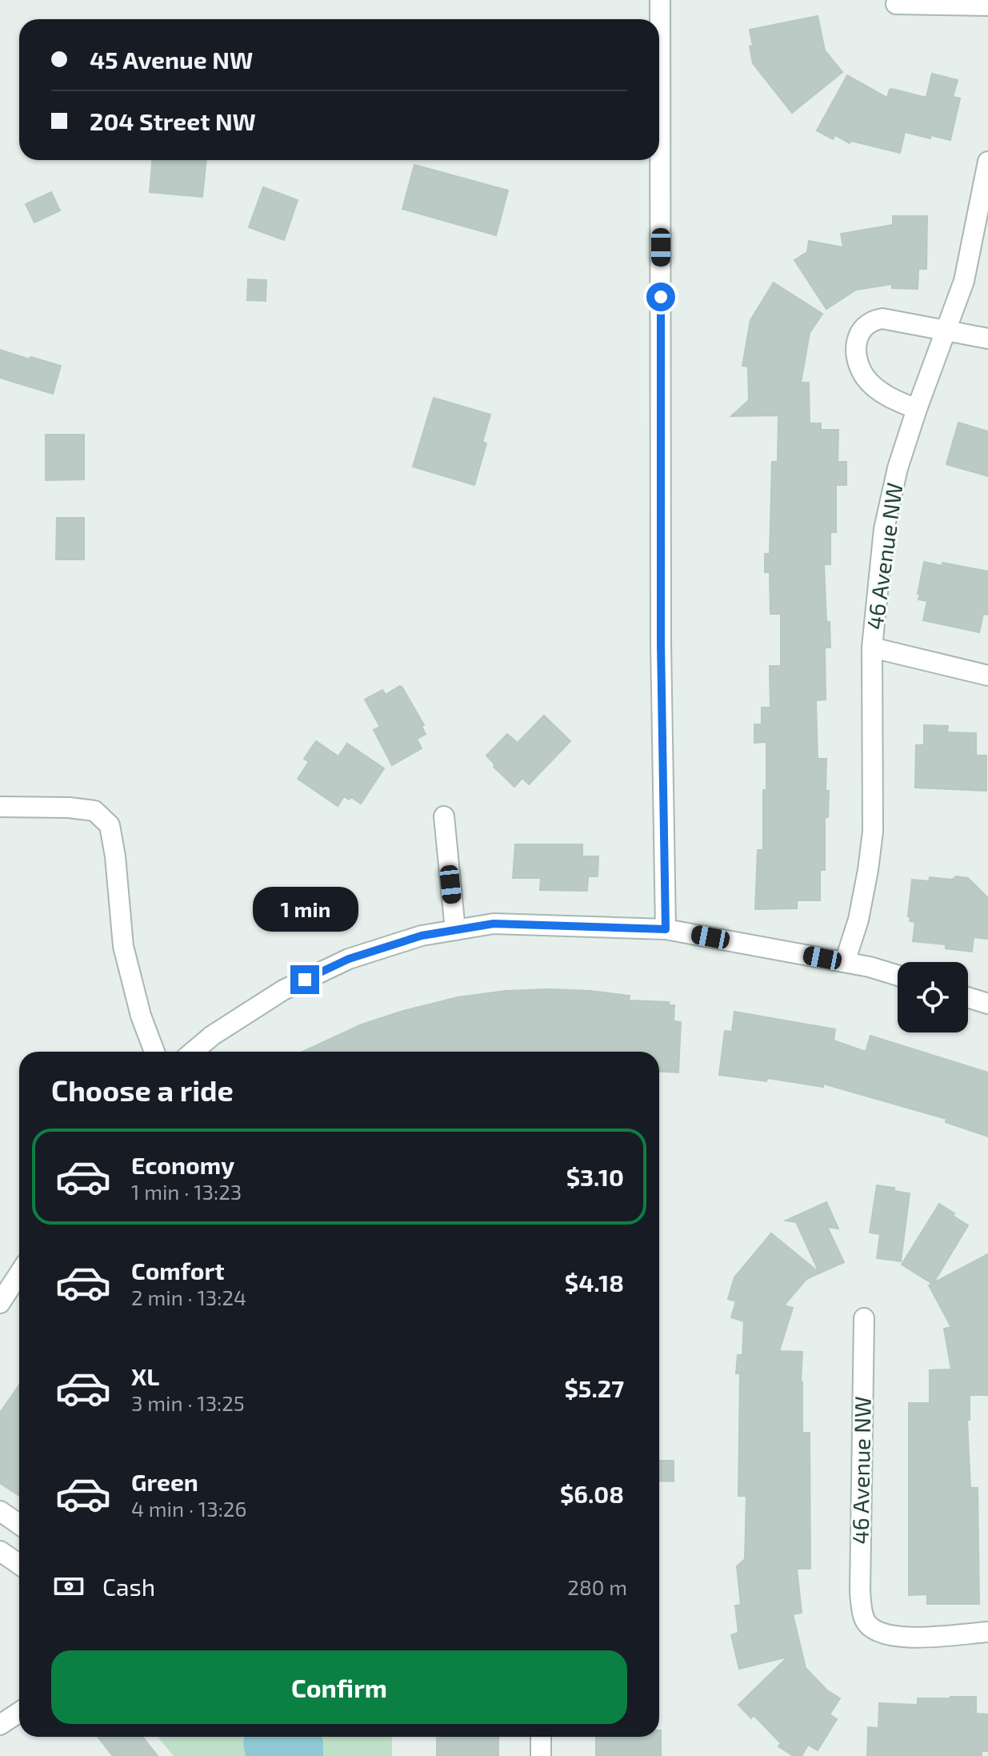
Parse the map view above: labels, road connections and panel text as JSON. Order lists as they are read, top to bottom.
{
  "streets": {
    "street": ["46 Avenue NW"]
  },
  "page": {
    "banner": ["45 Avenue NW", "204 Street NW"],
    "bubble": "1 min",
    "heading": "Choose a ride",
    "list": [
      {
        "name": "Economy",
        "note": "1 min · 13:23",
        "value": "$3.10"
      },
      {
        "name": "Comfort",
        "note": "2 min · 13:24",
        "value": "$4.18"
      },
      {
        "name": "XL",
        "note": "3 min · 13:25",
        "value": "$5.27"
      },
      {
        "name": "Green",
        "note": "4 min · 13:26",
        "value": "$6.08"
      }
    ],
    "pay": ["Cash", "280 m"],
    "buttons": "Confirm"
  }
}
